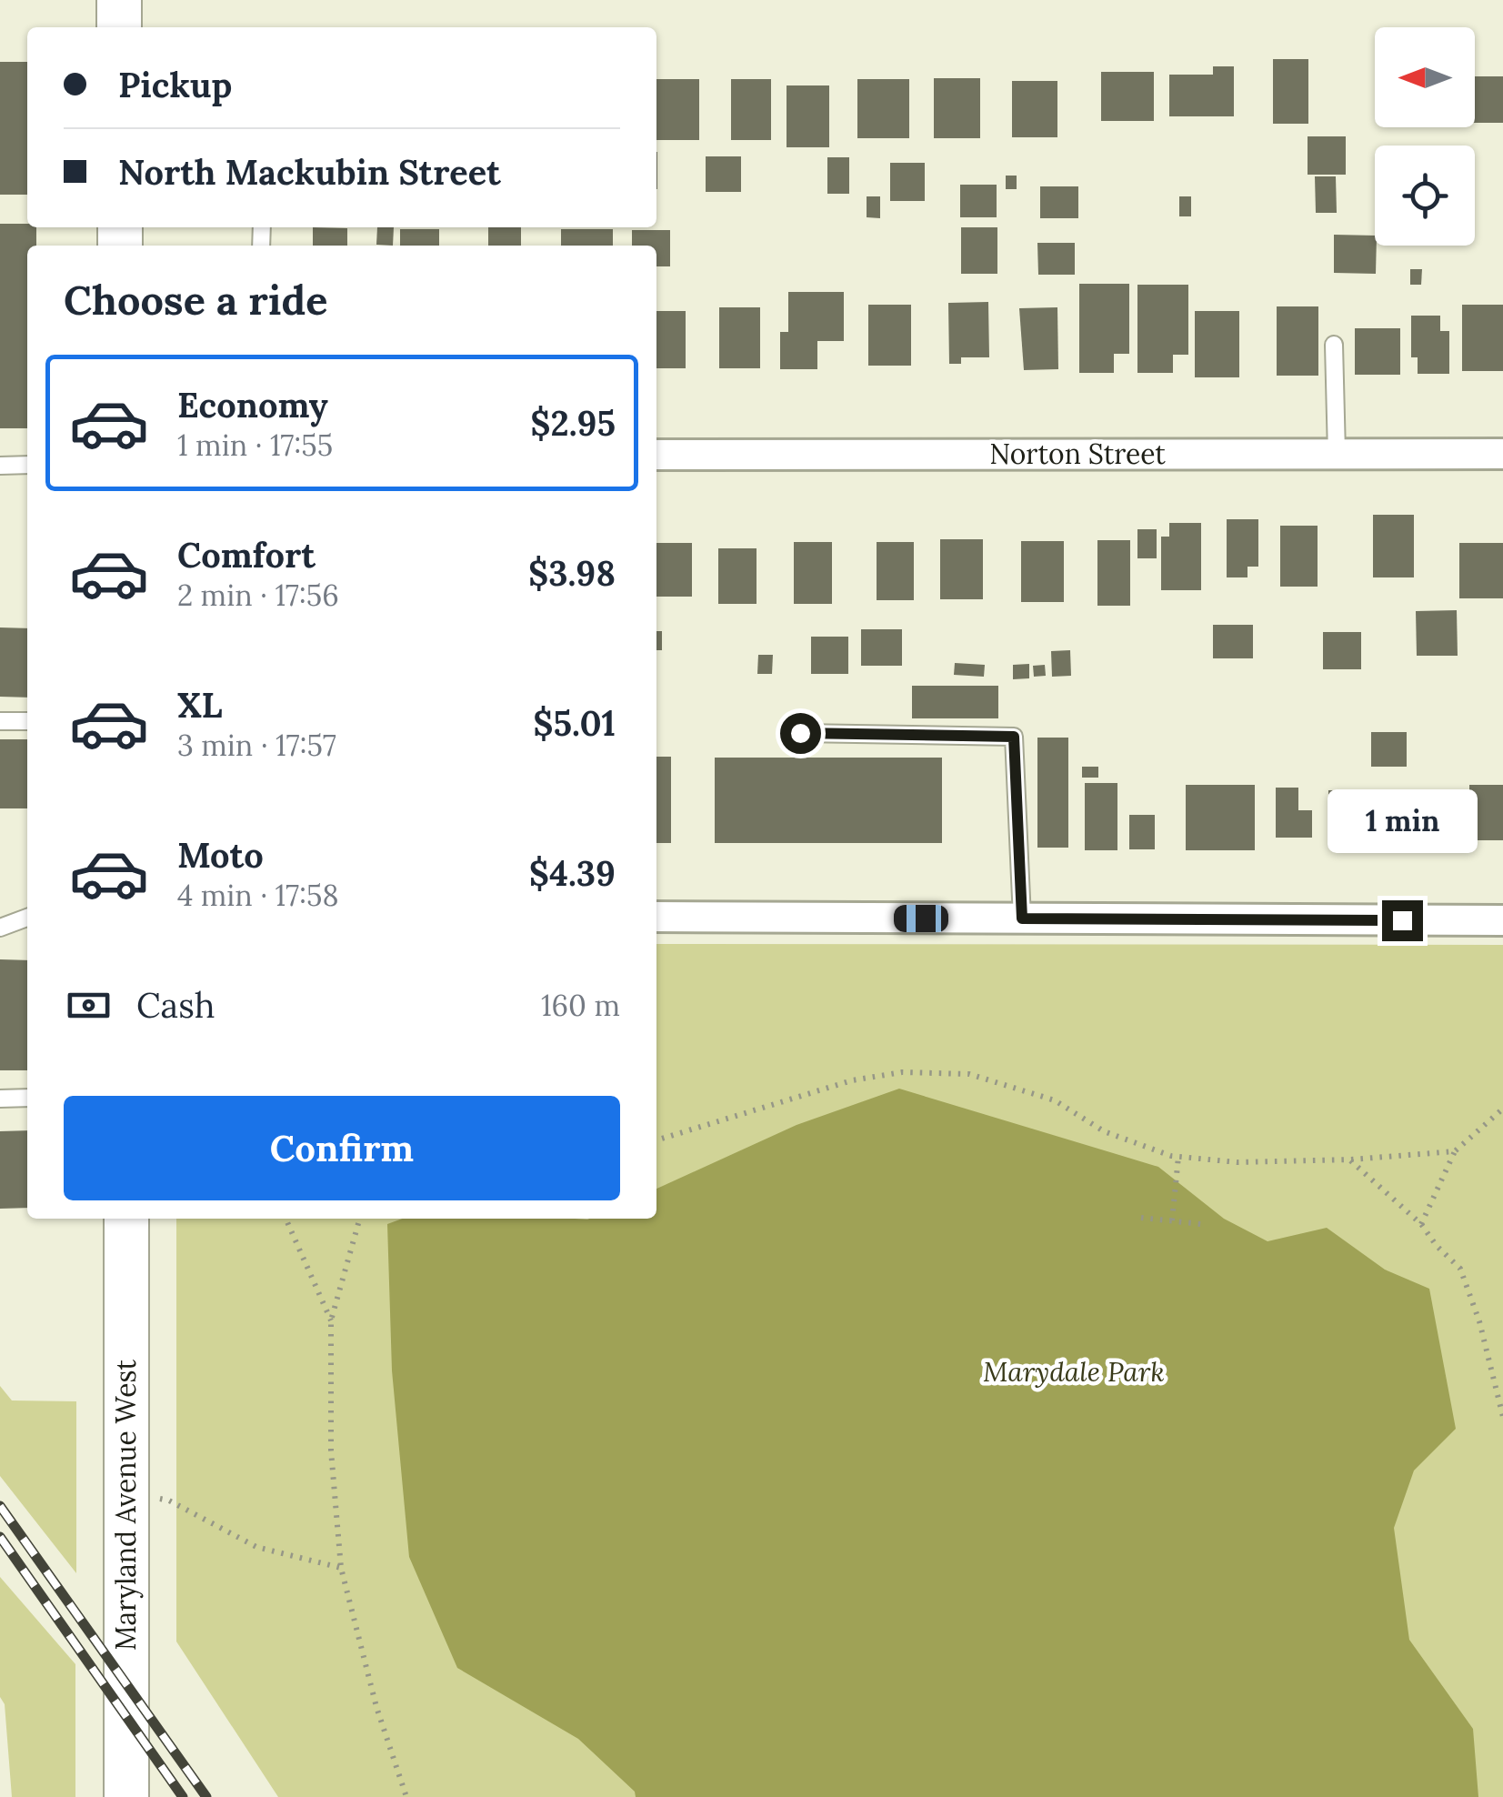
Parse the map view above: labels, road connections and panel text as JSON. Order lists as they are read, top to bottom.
{
  "streets": {
    "main road": ["Maryland Avenue West"],
    "street": ["Norton Street"]
  },
  "parks": ["Marydale Park"],
  "north": "left",
  "page": {
    "banner": ["Pickup", "North Mackubin Street"],
    "heading": "Choose a ride",
    "list": [
      {
        "name": "Economy",
        "note": "1 min · 17:55",
        "value": "$2.95"
      },
      {
        "name": "Comfort",
        "note": "2 min · 17:56",
        "value": "$3.98"
      },
      {
        "name": "XL",
        "note": "3 min · 17:57",
        "value": "$5.01"
      },
      {
        "name": "Moto",
        "note": "4 min · 17:58",
        "value": "$4.39"
      }
    ],
    "bubble": "1 min",
    "pay": ["Cash", "160 m"],
    "buttons": "Confirm"
  }
}
